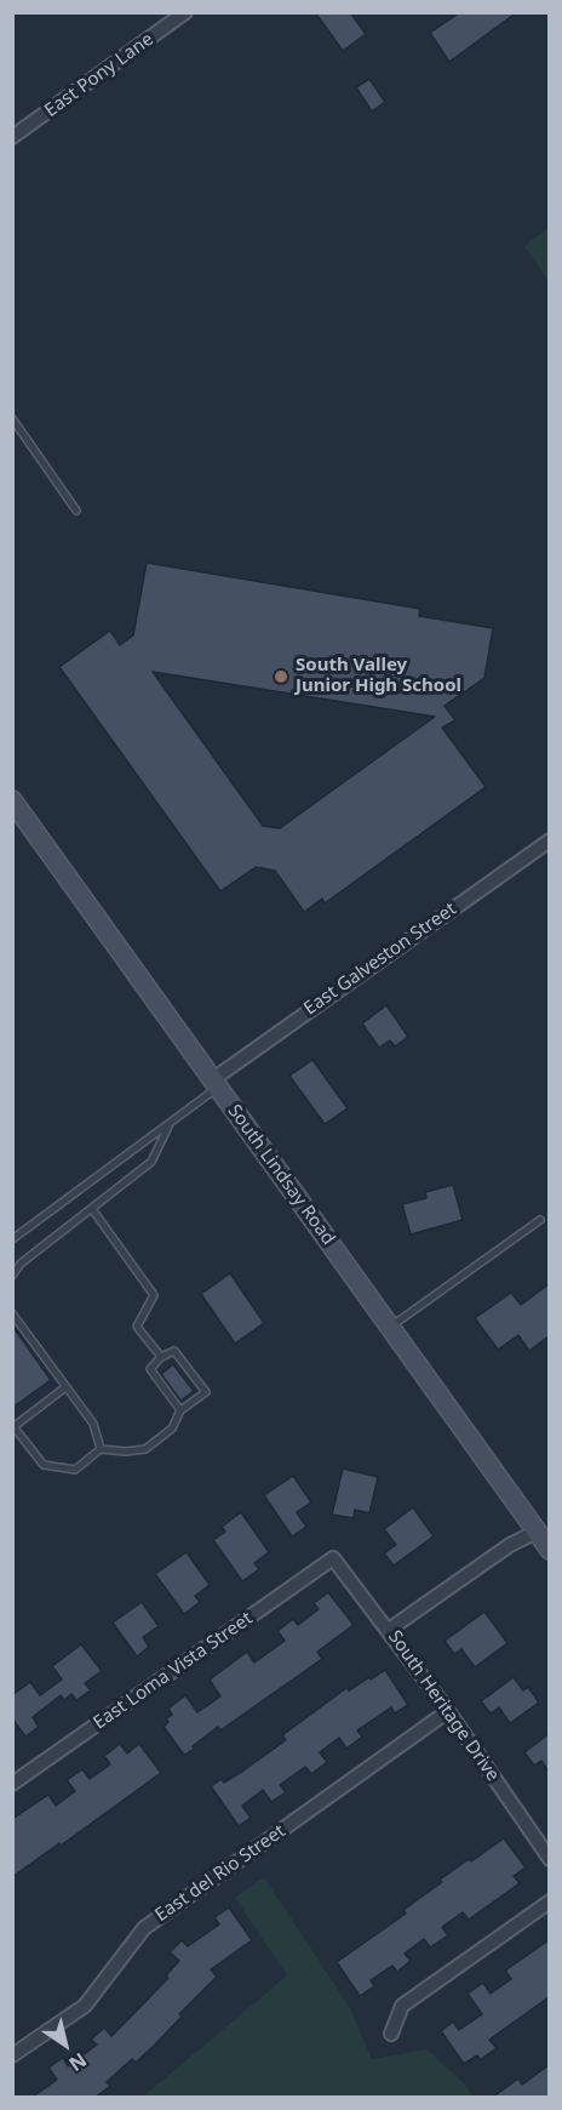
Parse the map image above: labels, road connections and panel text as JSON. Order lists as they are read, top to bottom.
{
  "streets": {
    "main road": ["South Lindsay Road"],
    "street": [
      "East Pony Lane",
      "East Galveston Street",
      "East Loma Vista Street",
      "South Heritage Drive",
      "East del Rio Street"
    ]
  },
  "crossings": [
    ["East Galveston Street", "South Lindsay Road"],
    ["East Loma Vista Street", "South Heritage Drive"],
    ["South Heritage Drive", "East del Rio Street"]
  ],
  "places": ["South Valley Junior High School"],
  "north": "bottom right"
}
